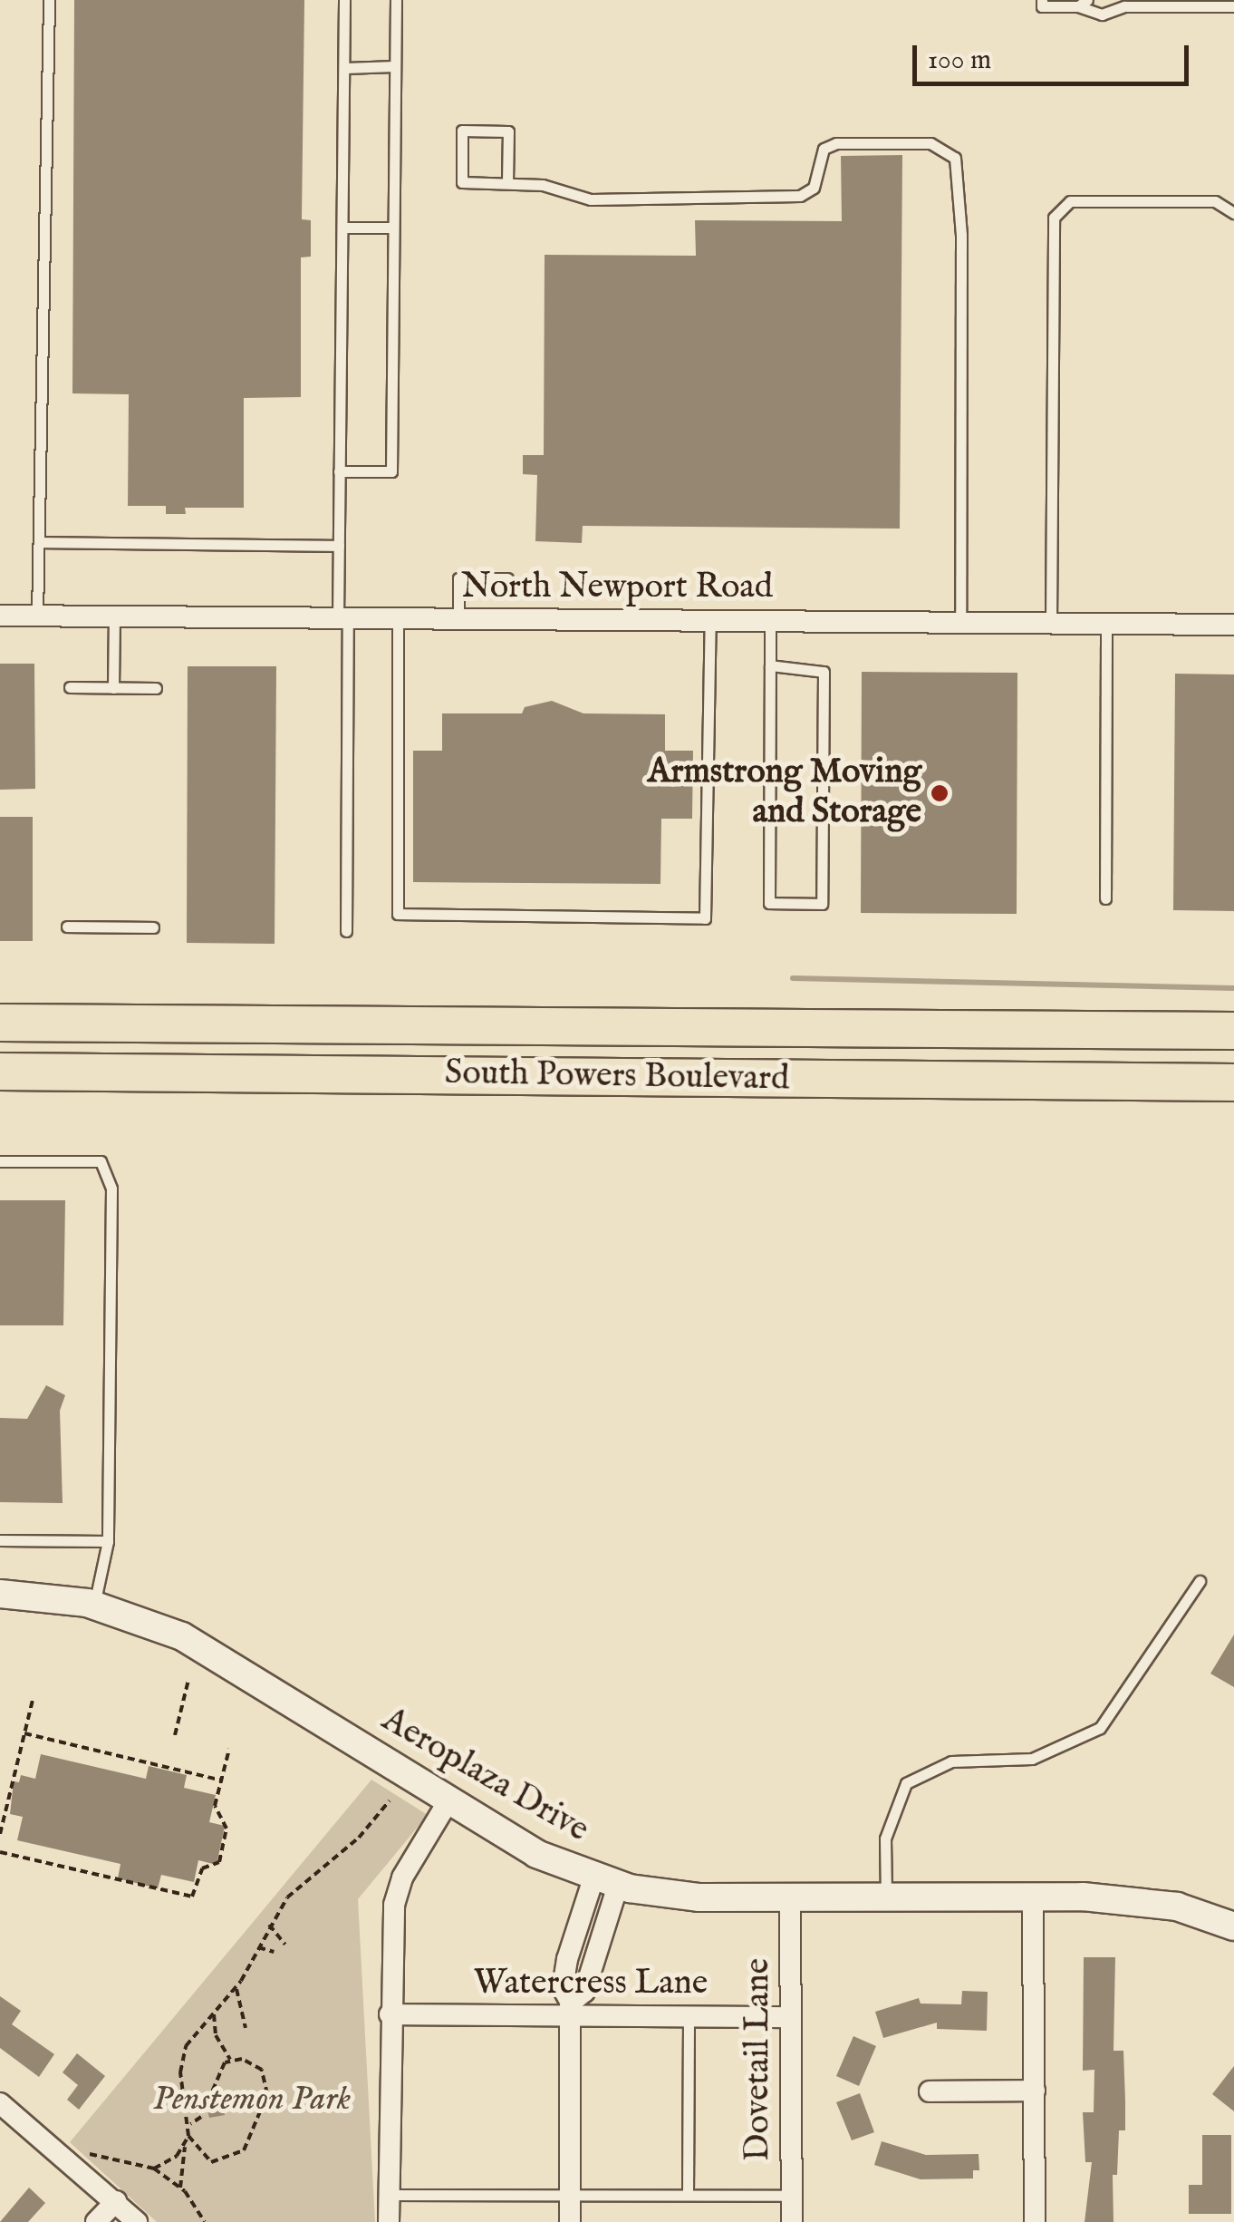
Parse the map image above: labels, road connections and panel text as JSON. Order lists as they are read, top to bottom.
{
  "streets": {
    "highway": ["South Powers Boulevard"],
    "street": [
      "North Newport Road",
      "Aeroplaza Drive",
      "Watercress Lane",
      "Dovetail Lane"
    ]
  },
  "crossings": [
    ["Aeroplaza Drive", "Dovetail Lane"],
    ["Watercress Lane", "Dovetail Lane"]
  ],
  "parks": ["Penstemon Park"],
  "places": ["Armstrong Moving and Storage"],
  "scale_bar": "100 m"
}
